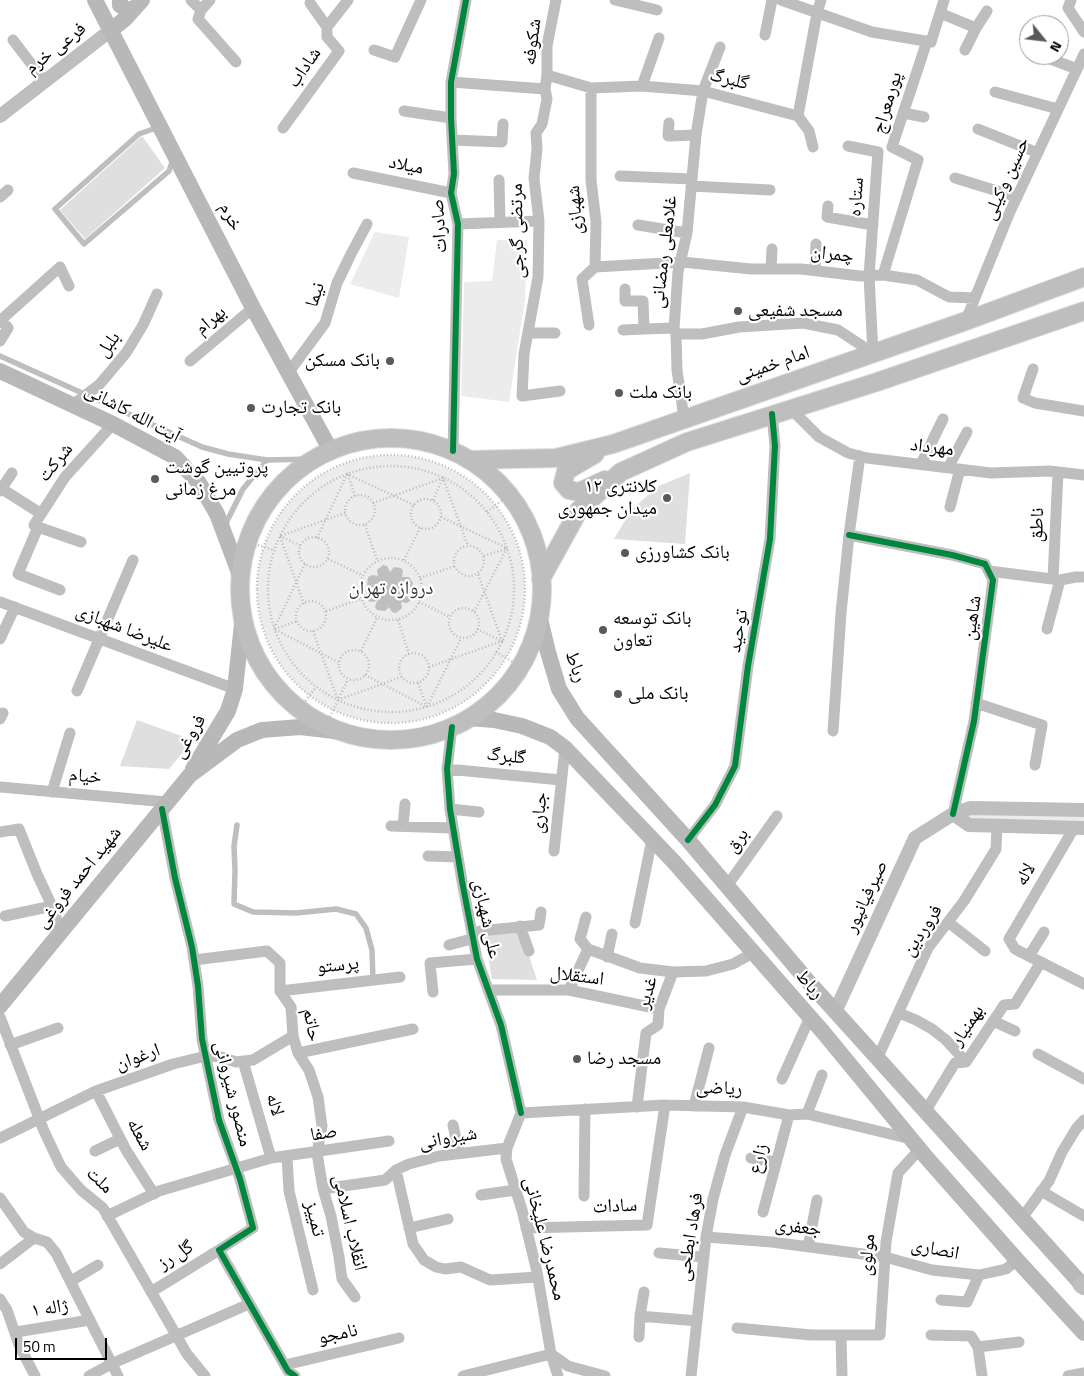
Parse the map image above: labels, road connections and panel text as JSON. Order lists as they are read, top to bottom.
{
  "streets": {
    "main road": [
      "خرم",
      "امام خمینی",
      "آیت الله کاشانی",
      "رباط",
      "فروغی",
      "شهید احمد فروغی"
    ],
    "street": [
      "شکوفه",
      "فرعی خرم",
      "شاداب",
      "گلبرگ",
      "پورمعراج",
      "میلاد",
      "حسین وکیلی",
      "ستاره",
      "شهبازی",
      "صادرات",
      "مرتضی گرجی",
      "غلامعلی رمضانی",
      "چمران",
      "نیما",
      "بهرام",
      "بلبل",
      "مهرداد",
      "شرکت",
      "ناطق",
      "شاهین",
      "علیرضا شهبازی",
      "توحید",
      "خیام",
      "جباری",
      "برق",
      "لاله",
      "صیرفیانپور",
      "علی شهبازی",
      "فروردین",
      "پرستو",
      "استقلال",
      "غدیر",
      "حاتم",
      "بهمنیار",
      "ارغوان",
      "ریاضی",
      "منصور شیروانی",
      "صفا",
      "شعله",
      "شیروانی",
      "زارع",
      "ملت",
      "سادات",
      "تمییز",
      "انقلاب اسلامی",
      "جعفری",
      "فرهاد ابطحی",
      "محمدرضا علیخانی",
      "انصاری",
      "مولوی",
      "گل رز",
      "ژاله ۱",
      "نامجو"
    ]
  },
  "crossings": [
    ["شکوفه", "گلبرگ"],
    ["شکوفه", "مرتضی گرجی"],
    ["فرعی خرم", "خرم"],
    ["گلبرگ", "شهبازی"],
    ["گلبرگ", "غلامعلی رمضانی"],
    ["گلبرگ", "جباری"],
    ["گلبرگ", "علی شهبازی"],
    ["پورمعراج", "چمران"],
    ["میلاد", "صادرات"],
    ["حسین وکیلی", "چمران"],
    ["حسین وکیلی", "امام خمینی"],
    ["ستاره", "چمران"],
    ["ستاره", "امام خمینی"],
    ["شهبازی", "چمران"],
    ["خرم", "نیما"],
    ["خرم", "بهرام"],
    ["غلامعلی رمضانی", "چمران"],
    ["غلامعلی رمضانی", "امام خمینی"],
    ["بلبل", "آیت الله کاشانی"],
    ["آیت الله کاشانی", "شرکت"],
    ["مهرداد", "ناطق"],
    ["شاهین", "صیرفیانپور"],
    ["علیرضا شهبازی", "فروغی"],
    ["توحید", "رباط"],
    ["رباط", "جباری"],
    ["رباط", "برق"],
    ["رباط", "صیرفیانپور"],
    ["رباط", "فروردین"],
    ["رباط", "غدیر"],
    ["رباط", "بهمنیار"],
    ["رباط", "ریاضی"],
    ["رباط", "انصاری"],
    ["رباط", "مولوی"],
    ["فروغی", "شهید احمد فروغی"],
    ["خیام", "شهید احمد فروغی"],
    ["خیام", "منصور شیروانی"],
    ["لاله", "ارغوان"],
    ["لاله", "صفا"],
    ["شهید احمد فروغی", "منصور شیروانی"],
    ["علی شهبازی", "استقلال"],
    ["علی شهبازی", "ریاضی"],
    ["علی شهبازی", "محمدرضا علیخانی"],
    ["پرستو", "حاتم"],
    ["استقلال", "غدیر"],
    ["غدیر", "ریاضی"],
    ["حاتم", "ارغوان"],
    ["حاتم", "منصور شیروانی"],
    ["حاتم", "صفا"],
    ["حاتم", "انقلاب اسلامی"],
    ["ارغوان", "منصور شیروانی"],
    ["ارغوان", "شعله"],
    ["ارغوان", "ملت"],
    ["ریاضی", "زارع"],
    ["ریاضی", "سادات"],
    ["ریاضی", "فرهاد ابطحی"],
    ["ریاضی", "محمدرضا علیخانی"],
    ["ریاضی", "مولوی"],
    ["منصور شیروانی", "صفا"],
    ["منصور شیروانی", "گل رز"],
    ["صفا", "تمییز"],
    ["صفا", "انقلاب اسلامی"],
    ["شیروانی", "انقلاب اسلامی"],
    ["شیروانی", "محمدرضا علیخانی"],
    ["ملت", "گل رز"],
    ["سادات", "محمدرضا علیخانی"],
    ["جعفری", "فرهاد ابطحی"],
    ["جعفری", "انصاری"],
    ["جعفری", "مولوی"],
    ["انصاری", "مولوی"]
  ],
  "parks": ["دروازه تهران"],
  "places": [
    "مسجد شفیعی",
    "بانک مسکن",
    "بانک ملت",
    "بانک تجارت",
    "پروتیین گوشت مرغ زمانی",
    "کلانتری ۱۲ میدان جمهوری",
    "بانک کشاورزی",
    "بانک توسعه تعاون",
    "بانک ملی",
    "مسجد رضا"
  ],
  "scale_bar": "50 m",
  "north": "bottom right"
}
